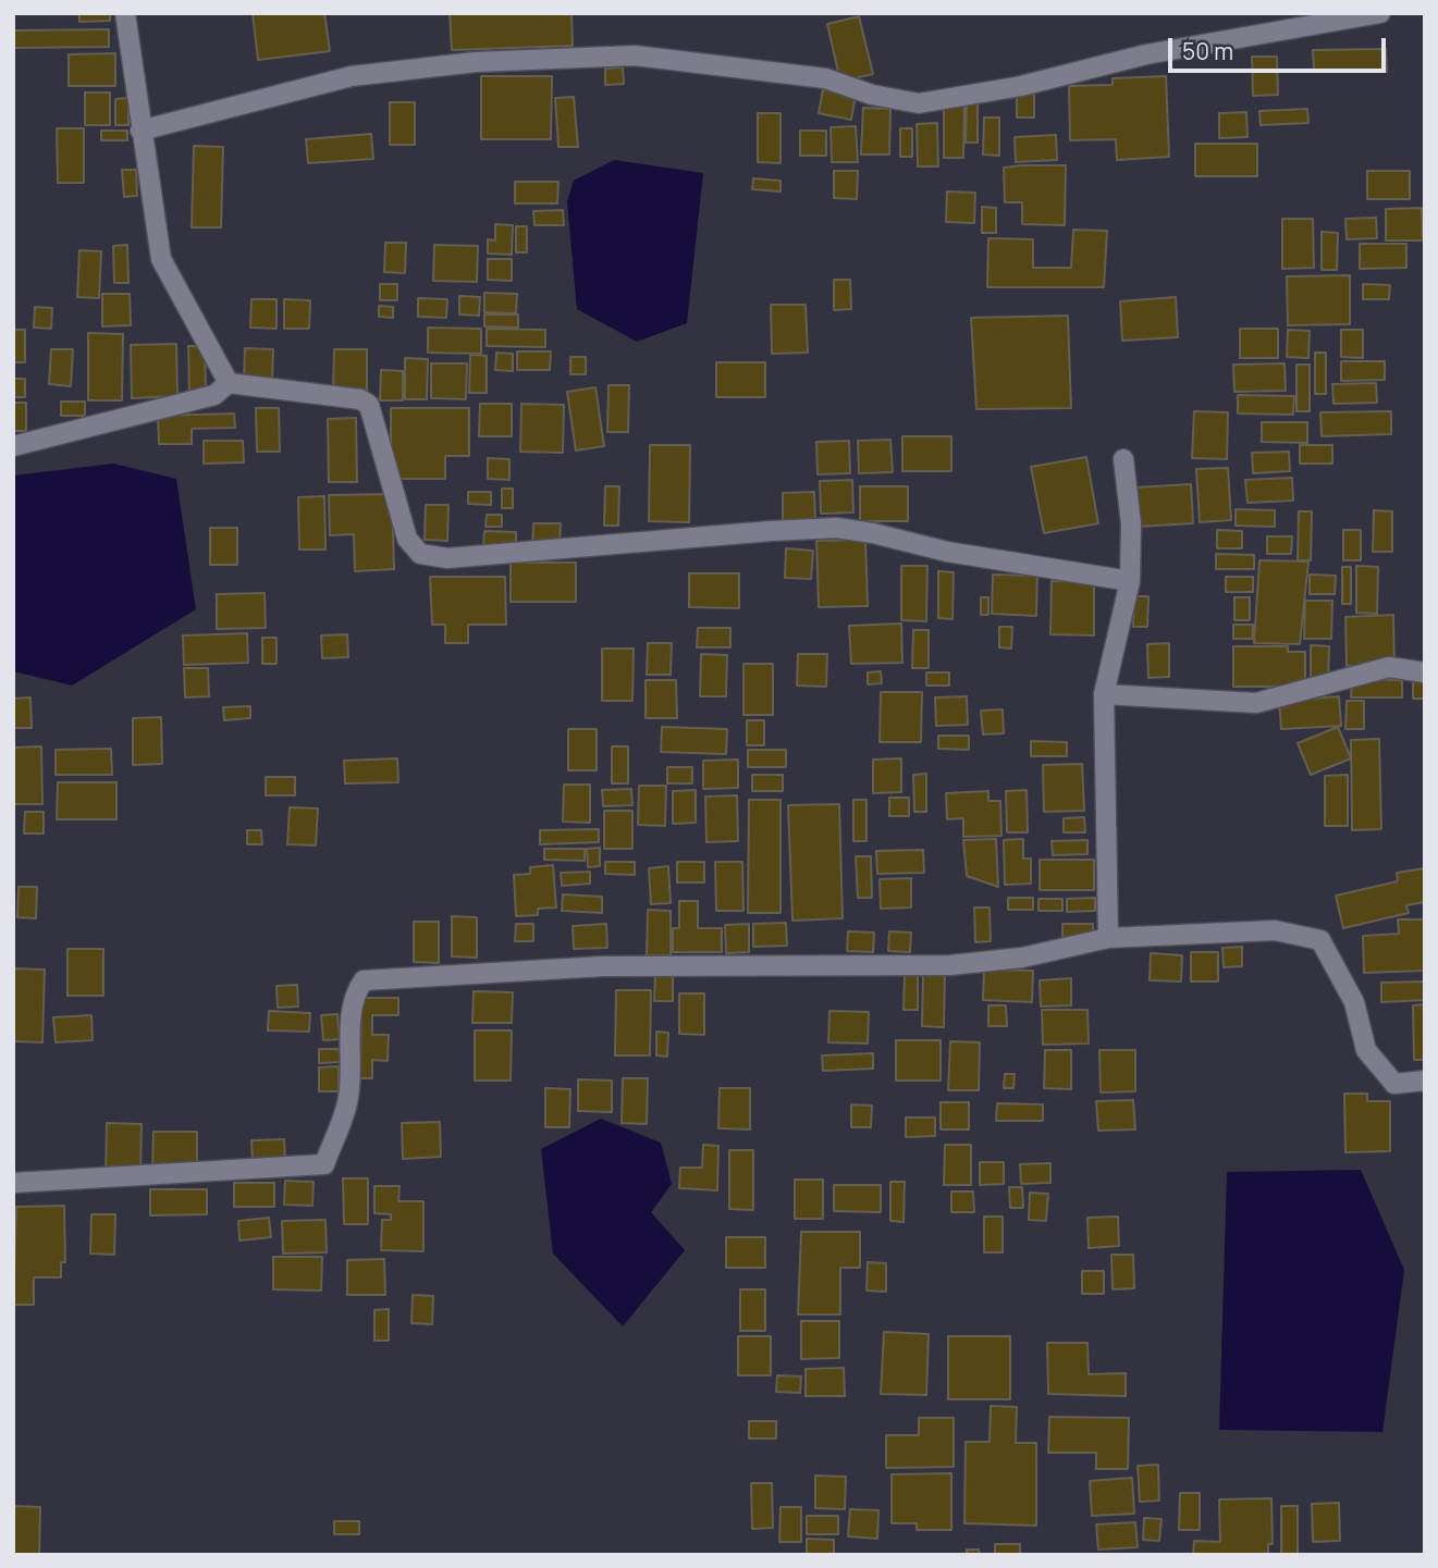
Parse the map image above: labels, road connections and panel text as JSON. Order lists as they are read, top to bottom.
{
  "scale_bar": "50 m"
}
